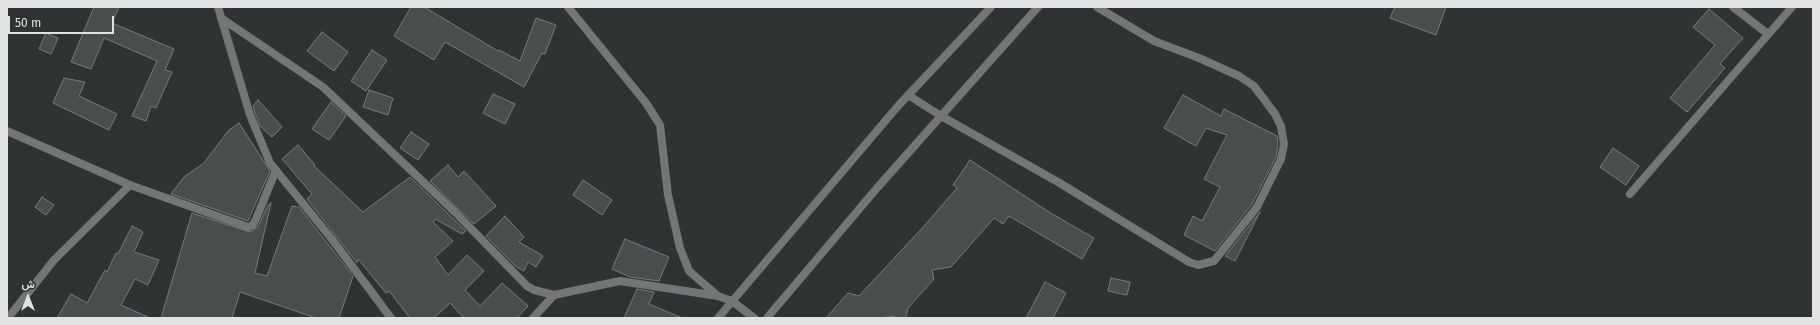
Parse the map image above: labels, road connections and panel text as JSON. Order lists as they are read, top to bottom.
{
  "scale_bar": "50 m",
  "north": "top"
}
